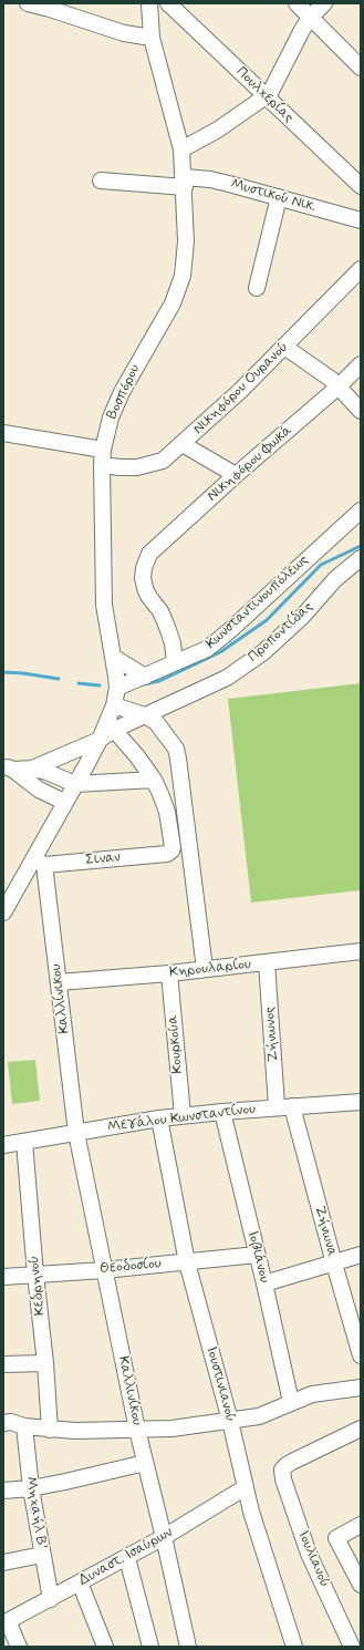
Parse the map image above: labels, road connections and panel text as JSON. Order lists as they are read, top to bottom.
{
  "streets": {
    "street": [
      "Πουλχερίας",
      "Μυστικού Νικ.",
      "Νικηφόρου Ουρανού",
      "Βοσπόρου",
      "Νικηφόρου Φωκά",
      "Κωνσταντινουπόλεως",
      "Προποντίδας",
      "Σιναν",
      "Κηρουλαρίου",
      "Καλλίνικου",
      "Ζήνωνος",
      "Κουρκούα",
      "Μεγάλου Κωνσταντίνου",
      "Ζήνωνα",
      "Ιοβιάνου",
      "Θεοδοσίου",
      "Κεδρηνού",
      "Ιουστινιανού",
      "Καλλινίκου",
      "Μηχαήλ Β'",
      "Δυναστ. Ισαύρων",
      "Ιουλιανού"
    ]
  },
  "crossings": [
    ["Μυστικού Νικ.", "Βοσπόρου"],
    ["Νικηφόρου Ουρανού", "Βοσπόρου"],
    ["Βοσπόρου", "Κωνσταντινουπόλεως"],
    ["Βοσπόρου", "Προποντίδας"],
    ["Νικηφόρου Φωκά", "Κωνσταντινουπόλεως"],
    ["Σιναν", "Καλλίνικου"],
    ["Κηρουλαρίου", "Καλλίνικου"],
    ["Κηρουλαρίου", "Ζήνωνος"],
    ["Κηρουλαρίου", "Κουρκούα"],
    ["Καλλίνικου", "Μεγάλου Κωνσταντίνου"],
    ["Καλλίνικου", "Καλλινίκου"],
    ["Ζήνωνος", "Μεγάλου Κωνσταντίνου"],
    ["Ζήνωνος", "Ζήνωνα"],
    ["Κουρκούα", "Μεγάλου Κωνσταντίνου"],
    ["Μεγάλου Κωνσταντίνου", "Ζήνωνα"],
    ["Μεγάλου Κωνσταντίνου", "Ιοβιάνου"],
    ["Μεγάλου Κωνσταντίνου", "Κεδρηνού"],
    ["Μεγάλου Κωνσταντίνου", "Ιουστινιανού"],
    ["Μεγάλου Κωνσταντίνου", "Καλλινίκου"],
    ["Ιοβιάνου", "Θεοδοσίου"],
    ["Θεοδοσίου", "Κεδρηνού"],
    ["Θεοδοσίου", "Ιουστινιανού"],
    ["Θεοδοσίου", "Καλλινίκου"],
    ["Ιουστινιανού", "Δυναστ. Ισαύρων"],
    ["Καλλινίκου", "Δυναστ. Ισαύρων"],
    ["Μηχαήλ Β'", "Δυναστ. Ισαύρων"]
  ]
}
